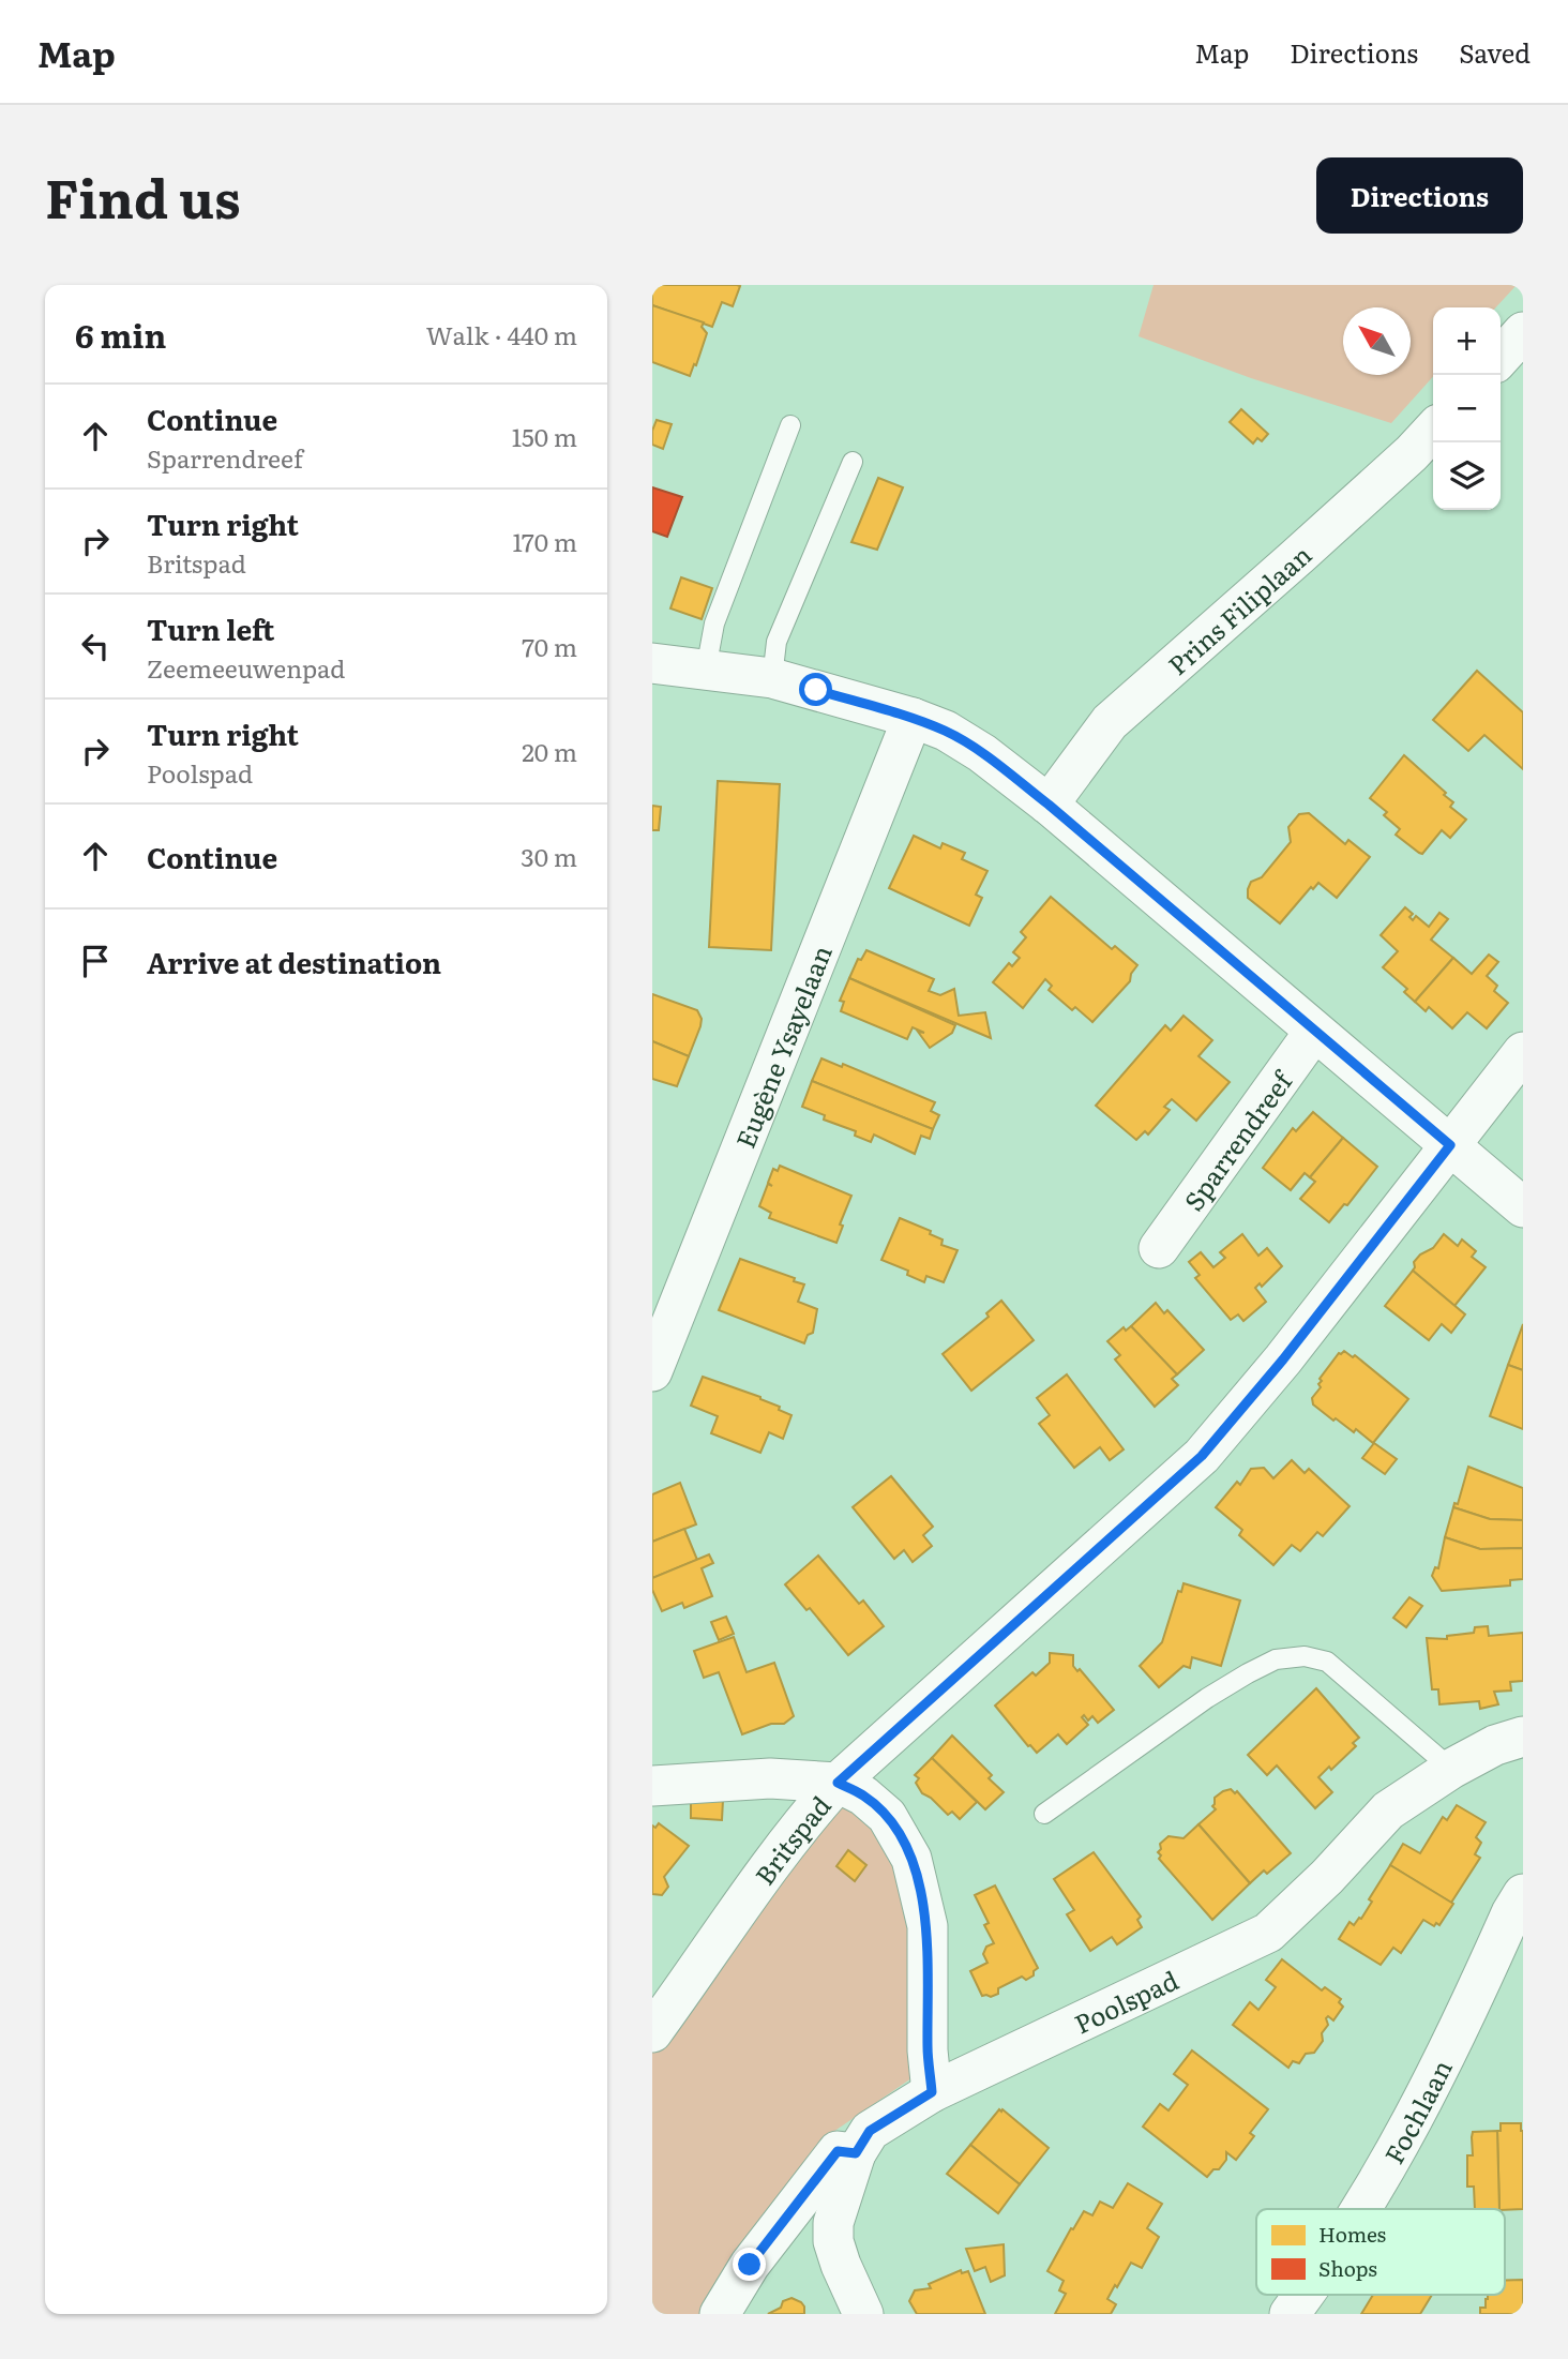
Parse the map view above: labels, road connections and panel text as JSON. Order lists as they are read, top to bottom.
{
  "streets": {
    "street": [
      "Prins Filiplaan",
      "Eugène Ysayelaan",
      "Sparrendreef",
      "Britspad",
      "Poolspad",
      "Fochlaan"
    ]
  },
  "legend": ["Homes", "Shops"],
  "north": "top left",
  "page": {
    "header": "Map",
    "nav": ["Map", "Directions", "Saved"],
    "title": "Find us",
    "buttons": "Directions",
    "heading": ["6 min", "Walk · 440 m"],
    "map_buttons": ["+", "−"],
    "list": [
      ["Continue", "Sparrendreef", "150 m"],
      ["Turn right", "Britspad", "170 m"],
      ["Turn left", "Zeemeeuwenpad", "70 m"],
      ["Turn right", "Poolspad", "20 m"],
      ["Continue", "30 m"],
      "Arrive at destination"
    ]
  }
}
